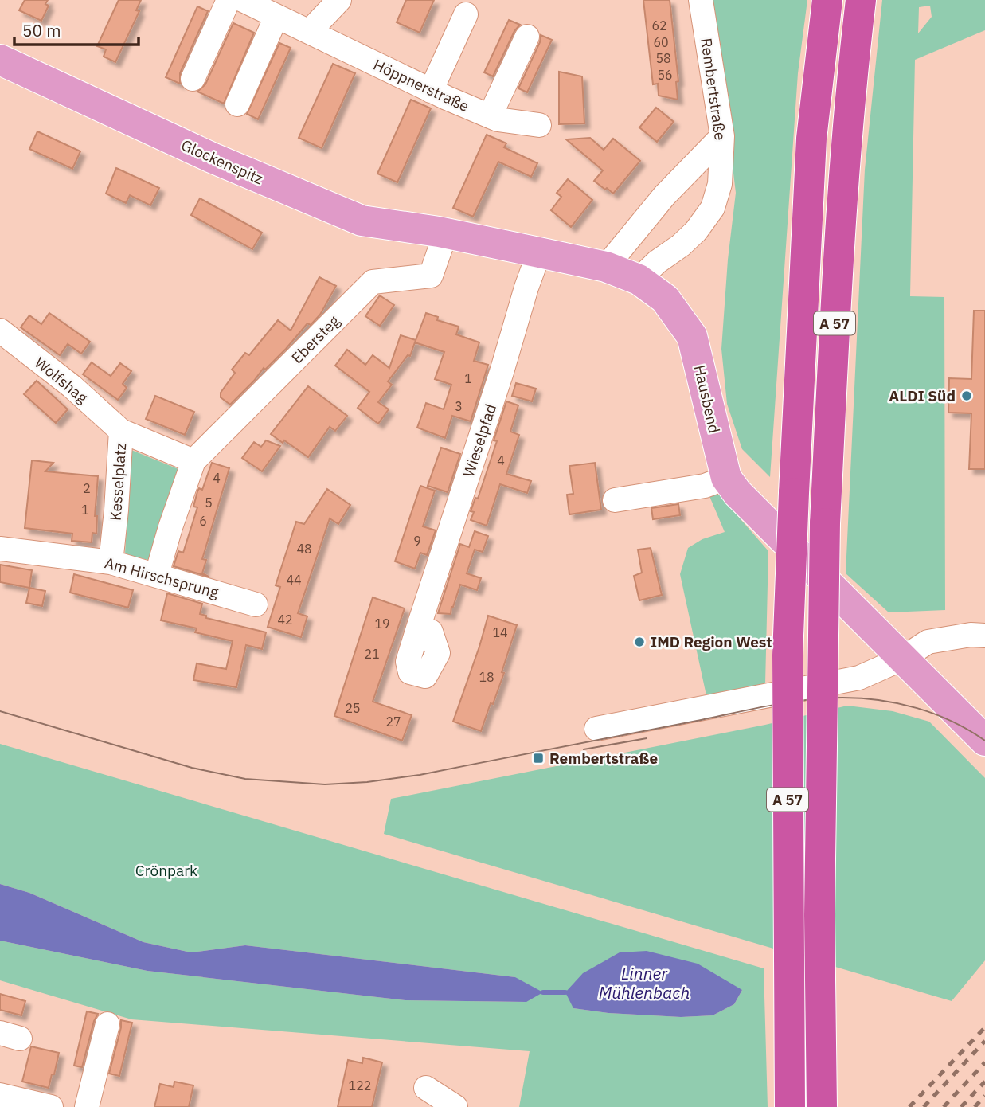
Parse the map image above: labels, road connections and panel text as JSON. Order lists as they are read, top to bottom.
{
  "streets": {
    "highway": ["A 57"],
    "main road": ["Glockenspitz", "Hausbend"],
    "street": [
      "Höppnerstraße",
      "Rembertstraße",
      "Ebersteg",
      "Wolfshag",
      "Wieselpfad",
      "Kesselplatz",
      "Am Hirschsprung"
    ]
  },
  "crossings": [
    ["Rembertstraße", "Hausbend"],
    ["Glockenspitz", "Ebersteg"],
    ["Glockenspitz", "Hausbend"],
    ["Ebersteg", "Hausbend"],
    ["Ebersteg", "Kesselplatz"],
    ["Wolfshag", "Kesselplatz"],
    ["Hausbend", "Wieselpfad"],
    ["Kesselplatz", "Am Hirschsprung"]
  ],
  "water": ["Linner Mühlenbach"],
  "parks": ["Crönpark"],
  "places": {
    "other": ["ALDI Süd", "IMD Region West"],
    "transit": ["Rembertstraße"]
  },
  "house_numbers": [
    "62",
    "60",
    "58",
    "56",
    "1",
    "3",
    "4",
    "4",
    "2",
    "5",
    "1",
    "6",
    "9",
    "48",
    "44",
    "42",
    "19",
    "14",
    "21",
    "18",
    "25",
    "27",
    "122"
  ],
  "scale_bar": "50 m"
}
